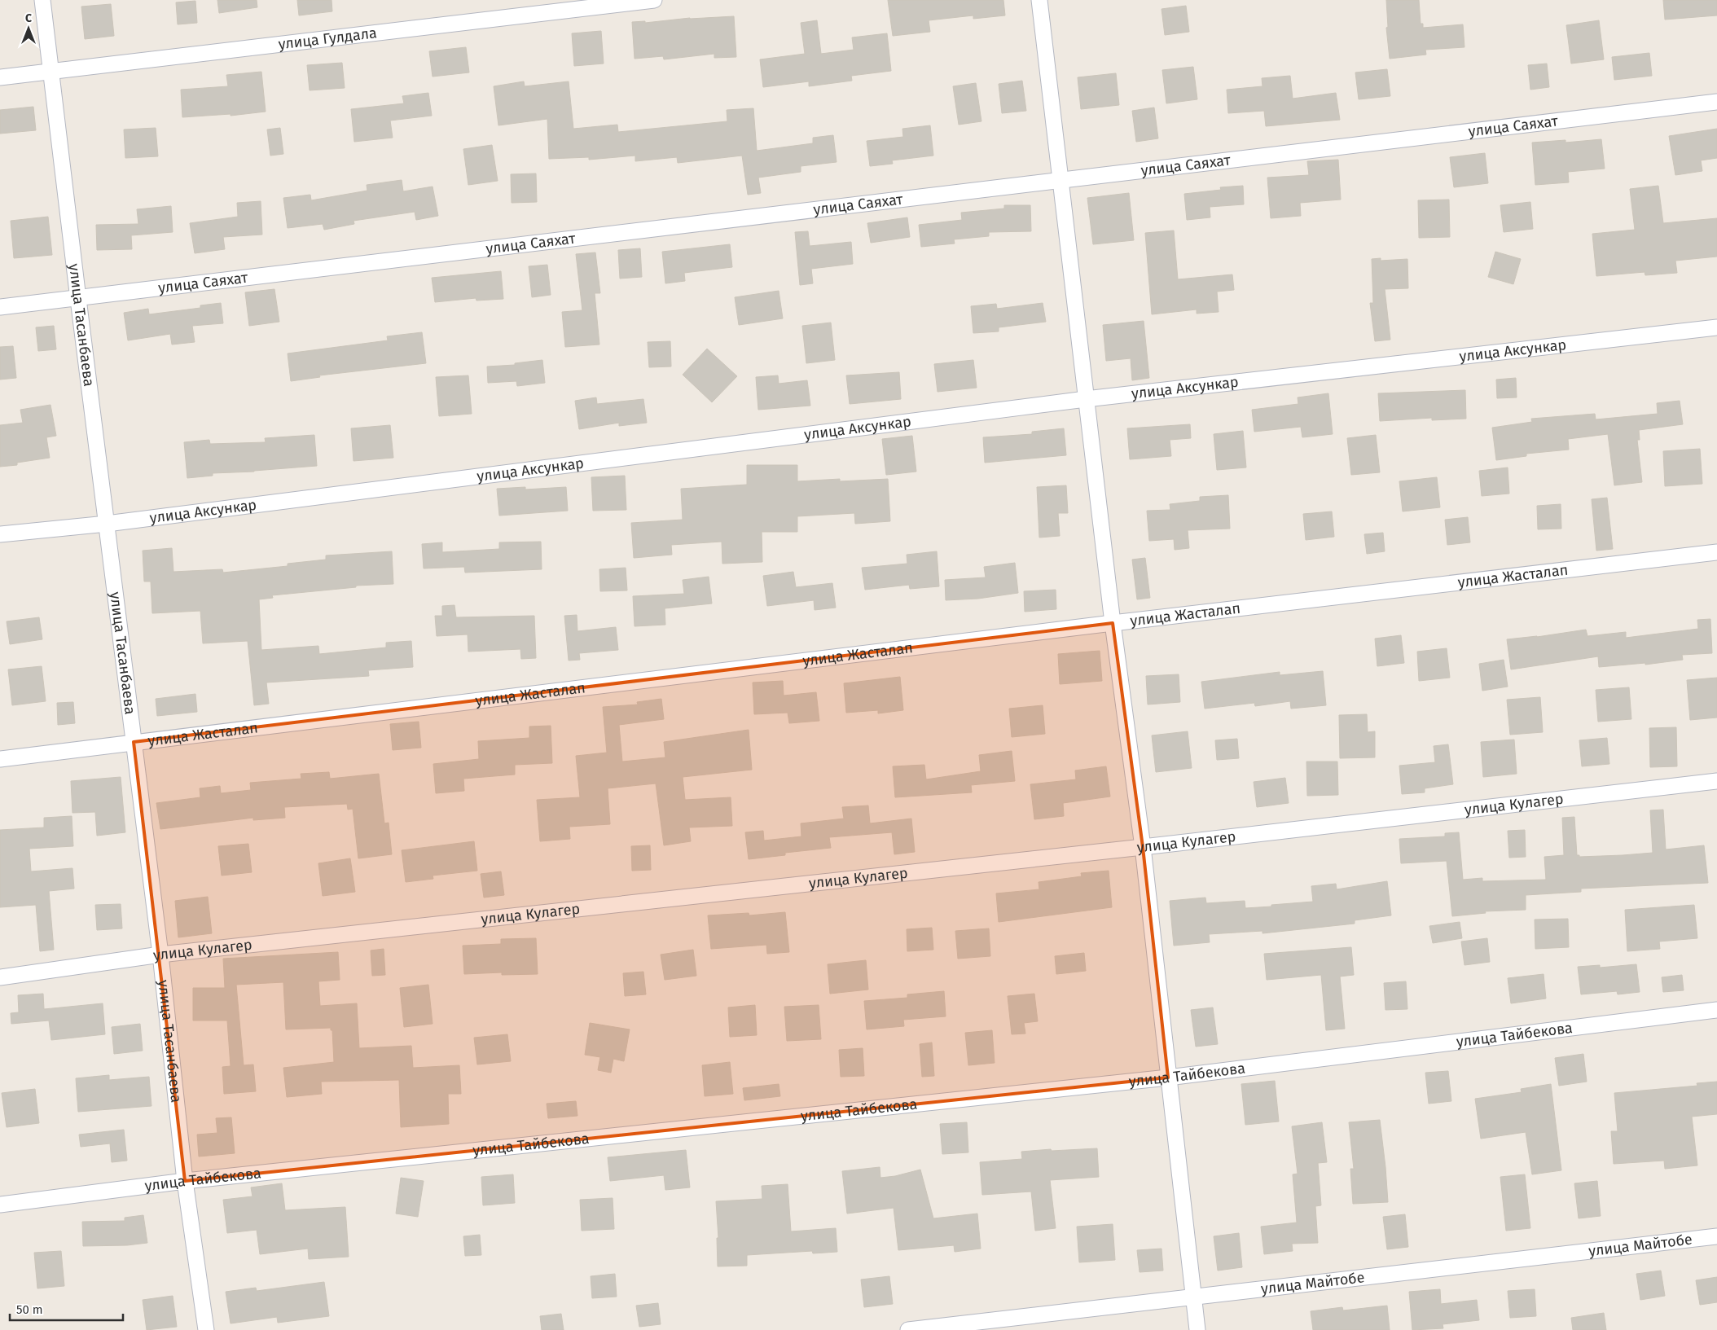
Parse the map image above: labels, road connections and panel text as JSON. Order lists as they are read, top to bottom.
{
  "streets": {
    "street": [
      "улица Гулдала",
      "улица Саяхат",
      "улица Тасанбаева",
      "улица Аксункар",
      "улица Жасталап",
      "улица Кулагер",
      "улица Тайбекова",
      "улица Майтобе"
    ]
  },
  "crossings": [
    ["улица Гулдала", "улица Тасанбаева"],
    ["улица Саяхат", "улица Тасанбаева"],
    ["улица Тасанбаева", "улица Аксункар"],
    ["улица Тасанбаева", "улица Жасталап"],
    ["улица Тасанбаева", "улица Кулагер"],
    ["улица Тасанбаева", "улица Тайбекова"]
  ],
  "scale_bar": "50 m",
  "north": "top"
}
